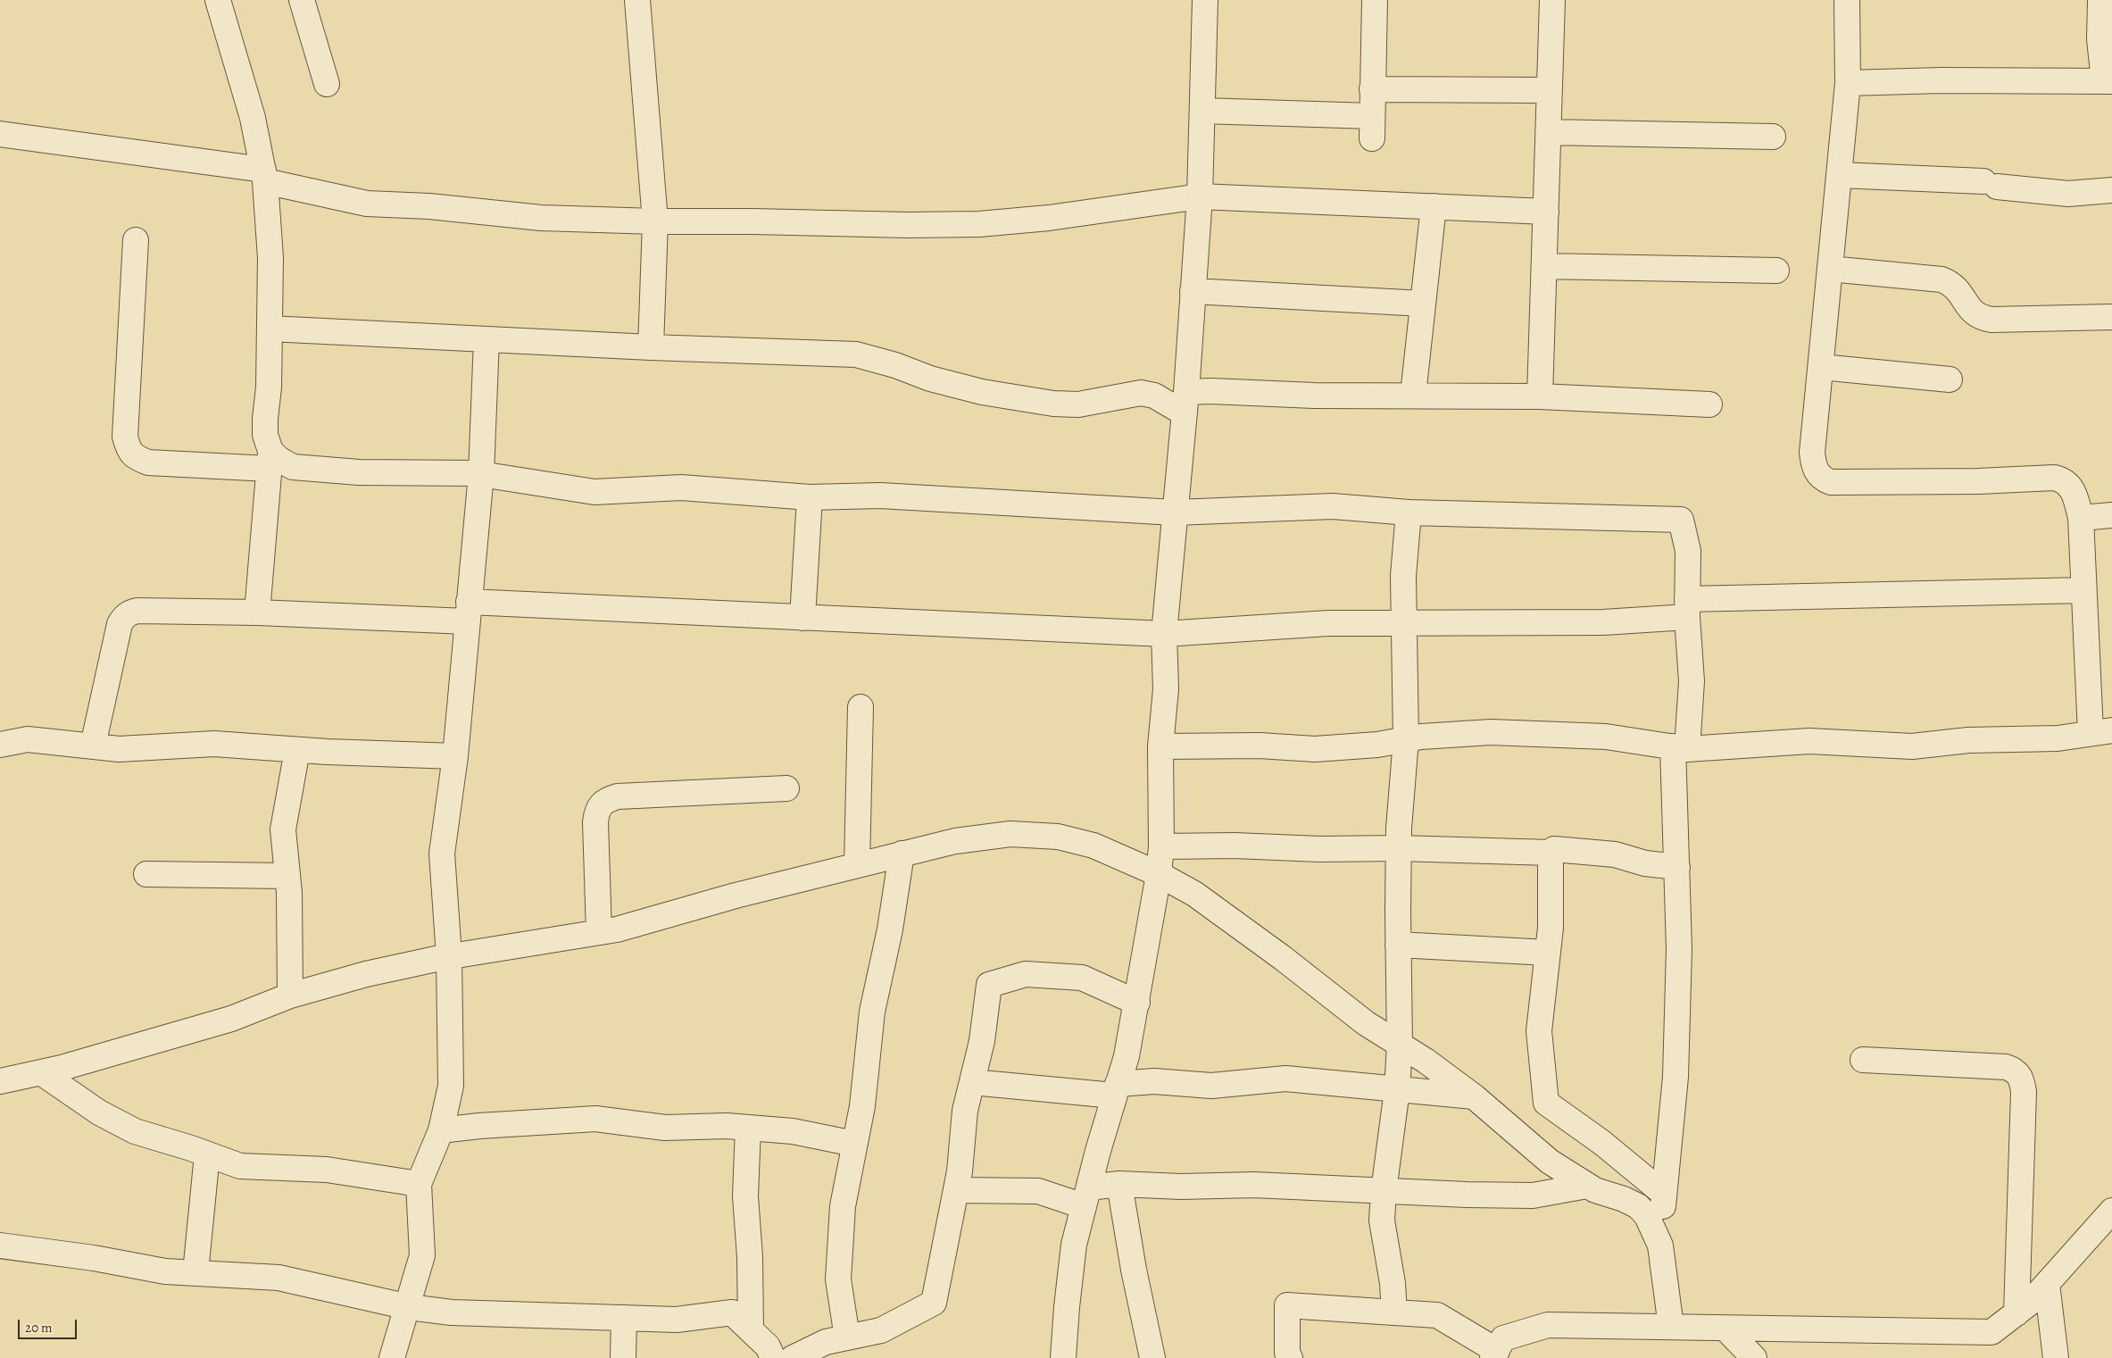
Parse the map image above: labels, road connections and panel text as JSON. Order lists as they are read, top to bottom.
{
  "scale_bar": "20 m"
}
